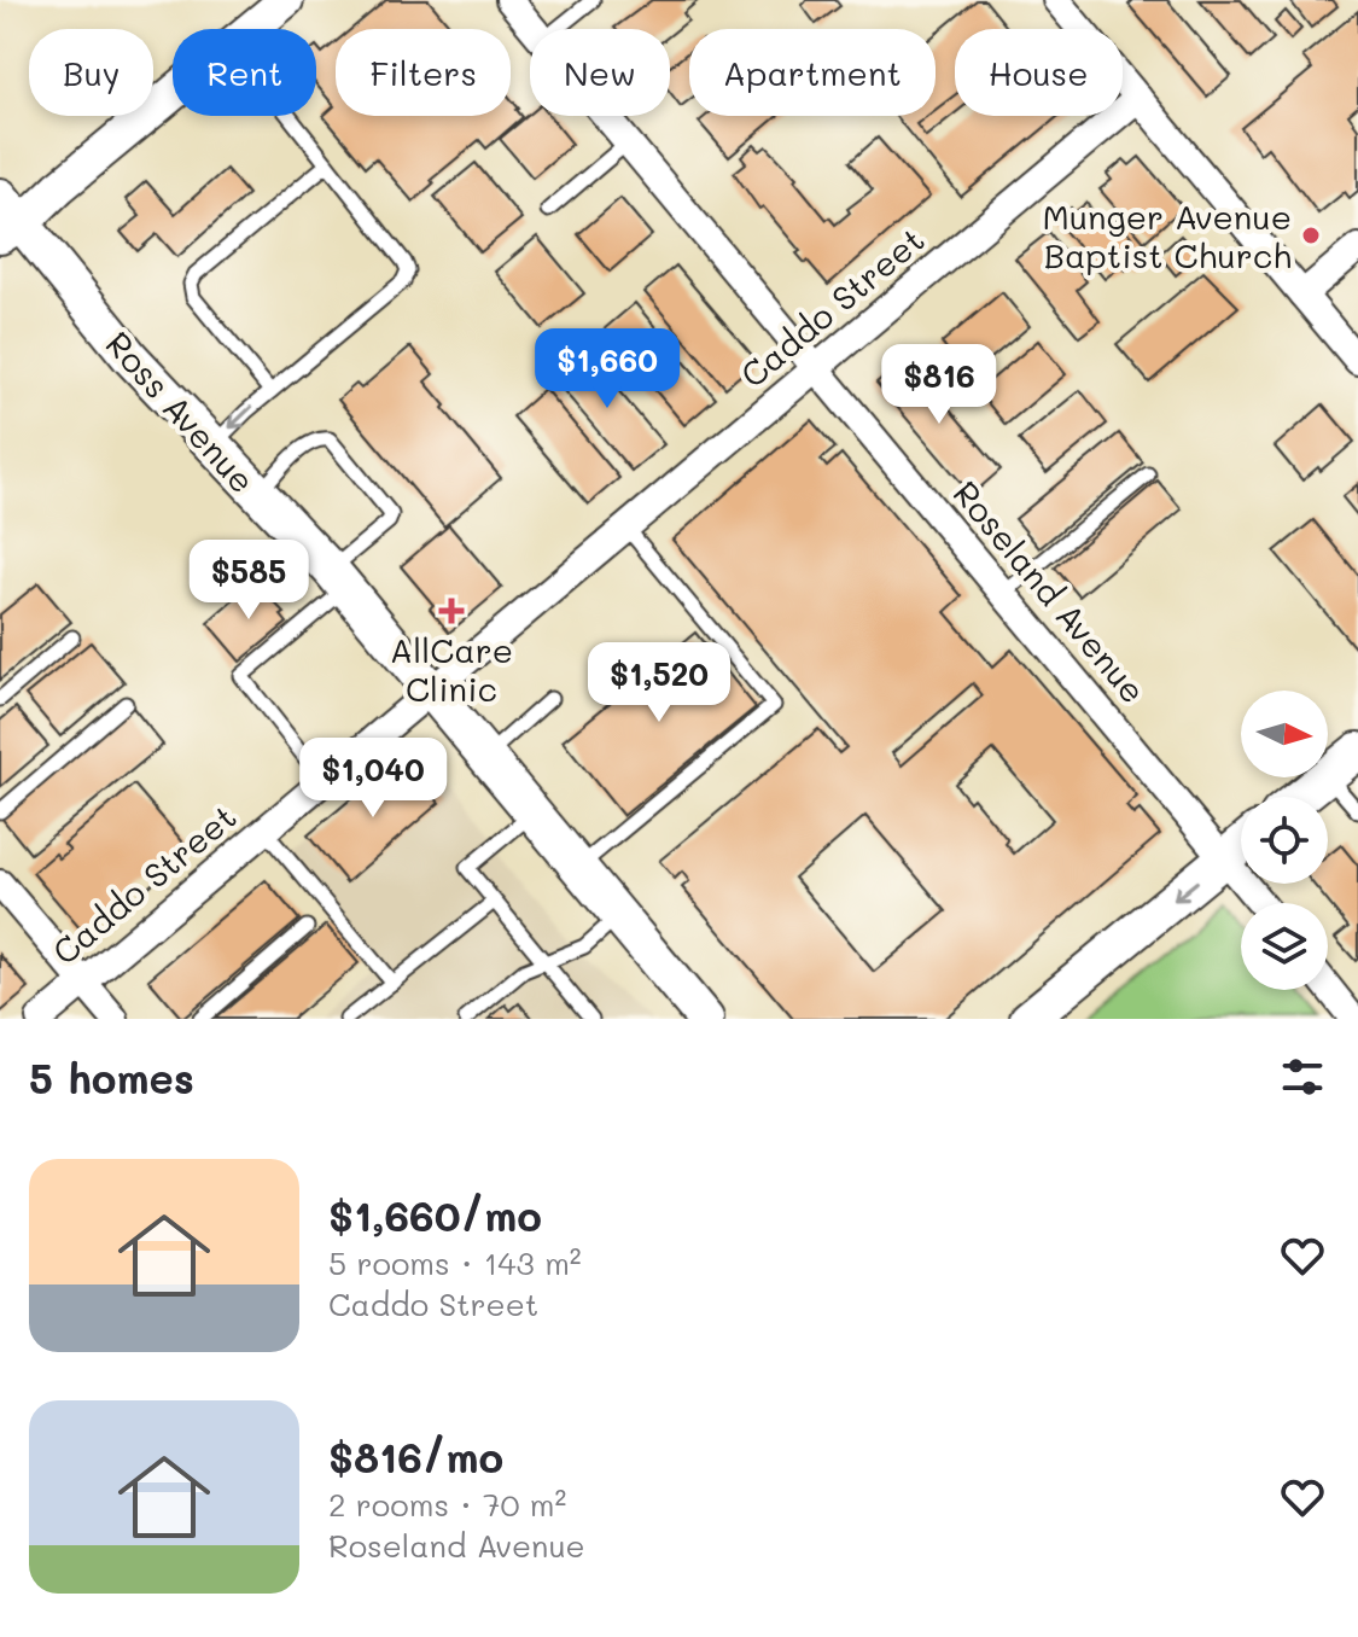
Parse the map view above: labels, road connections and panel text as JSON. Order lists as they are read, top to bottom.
{
  "streets": {
    "main road": ["Ross Avenue"],
    "street": ["Caddo Street", "Roseland Avenue"]
  },
  "crossings": [
    ["Caddo Street", "Ross Avenue"],
    ["Caddo Street", "Roseland Avenue"]
  ],
  "places": {
    "other": ["Munger Avenue Baptist Church"],
    "health": ["AllCare Clinic"]
  },
  "north": "right",
  "page": {
    "chip": [
      "Buy",
      "Rent",
      "Filters",
      "New",
      "Apartment",
      "House"
    ],
    "price": [
      "$1,660",
      "$816",
      "$585",
      "$1,520",
      "$1,040"
    ],
    "heading": "5 homes",
    "list": [
      {
        "name": "$1,660/mo",
        "note": "5 rooms · 143 m² · Caddo Street"
      },
      {
        "name": "$816/mo",
        "note": "2 rooms · 70 m² · Roseland Avenue"
      }
    ]
  }
}
